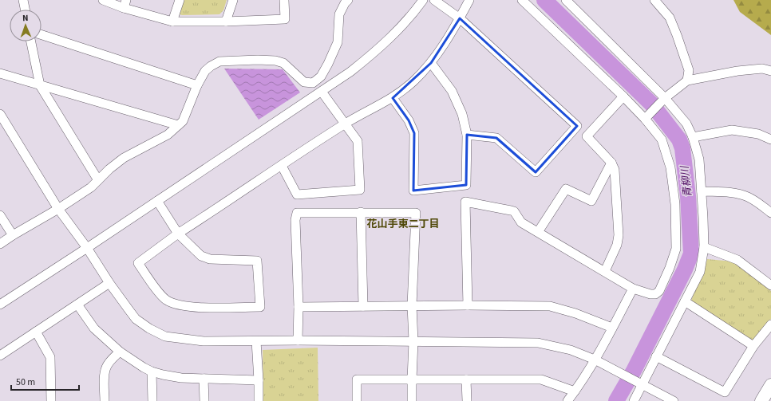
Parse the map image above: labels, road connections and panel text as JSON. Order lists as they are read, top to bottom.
{
  "districts": ["花山手東二丁目"],
  "water": ["青柳川"],
  "scale_bar": "50 m",
  "north": "top"
}
